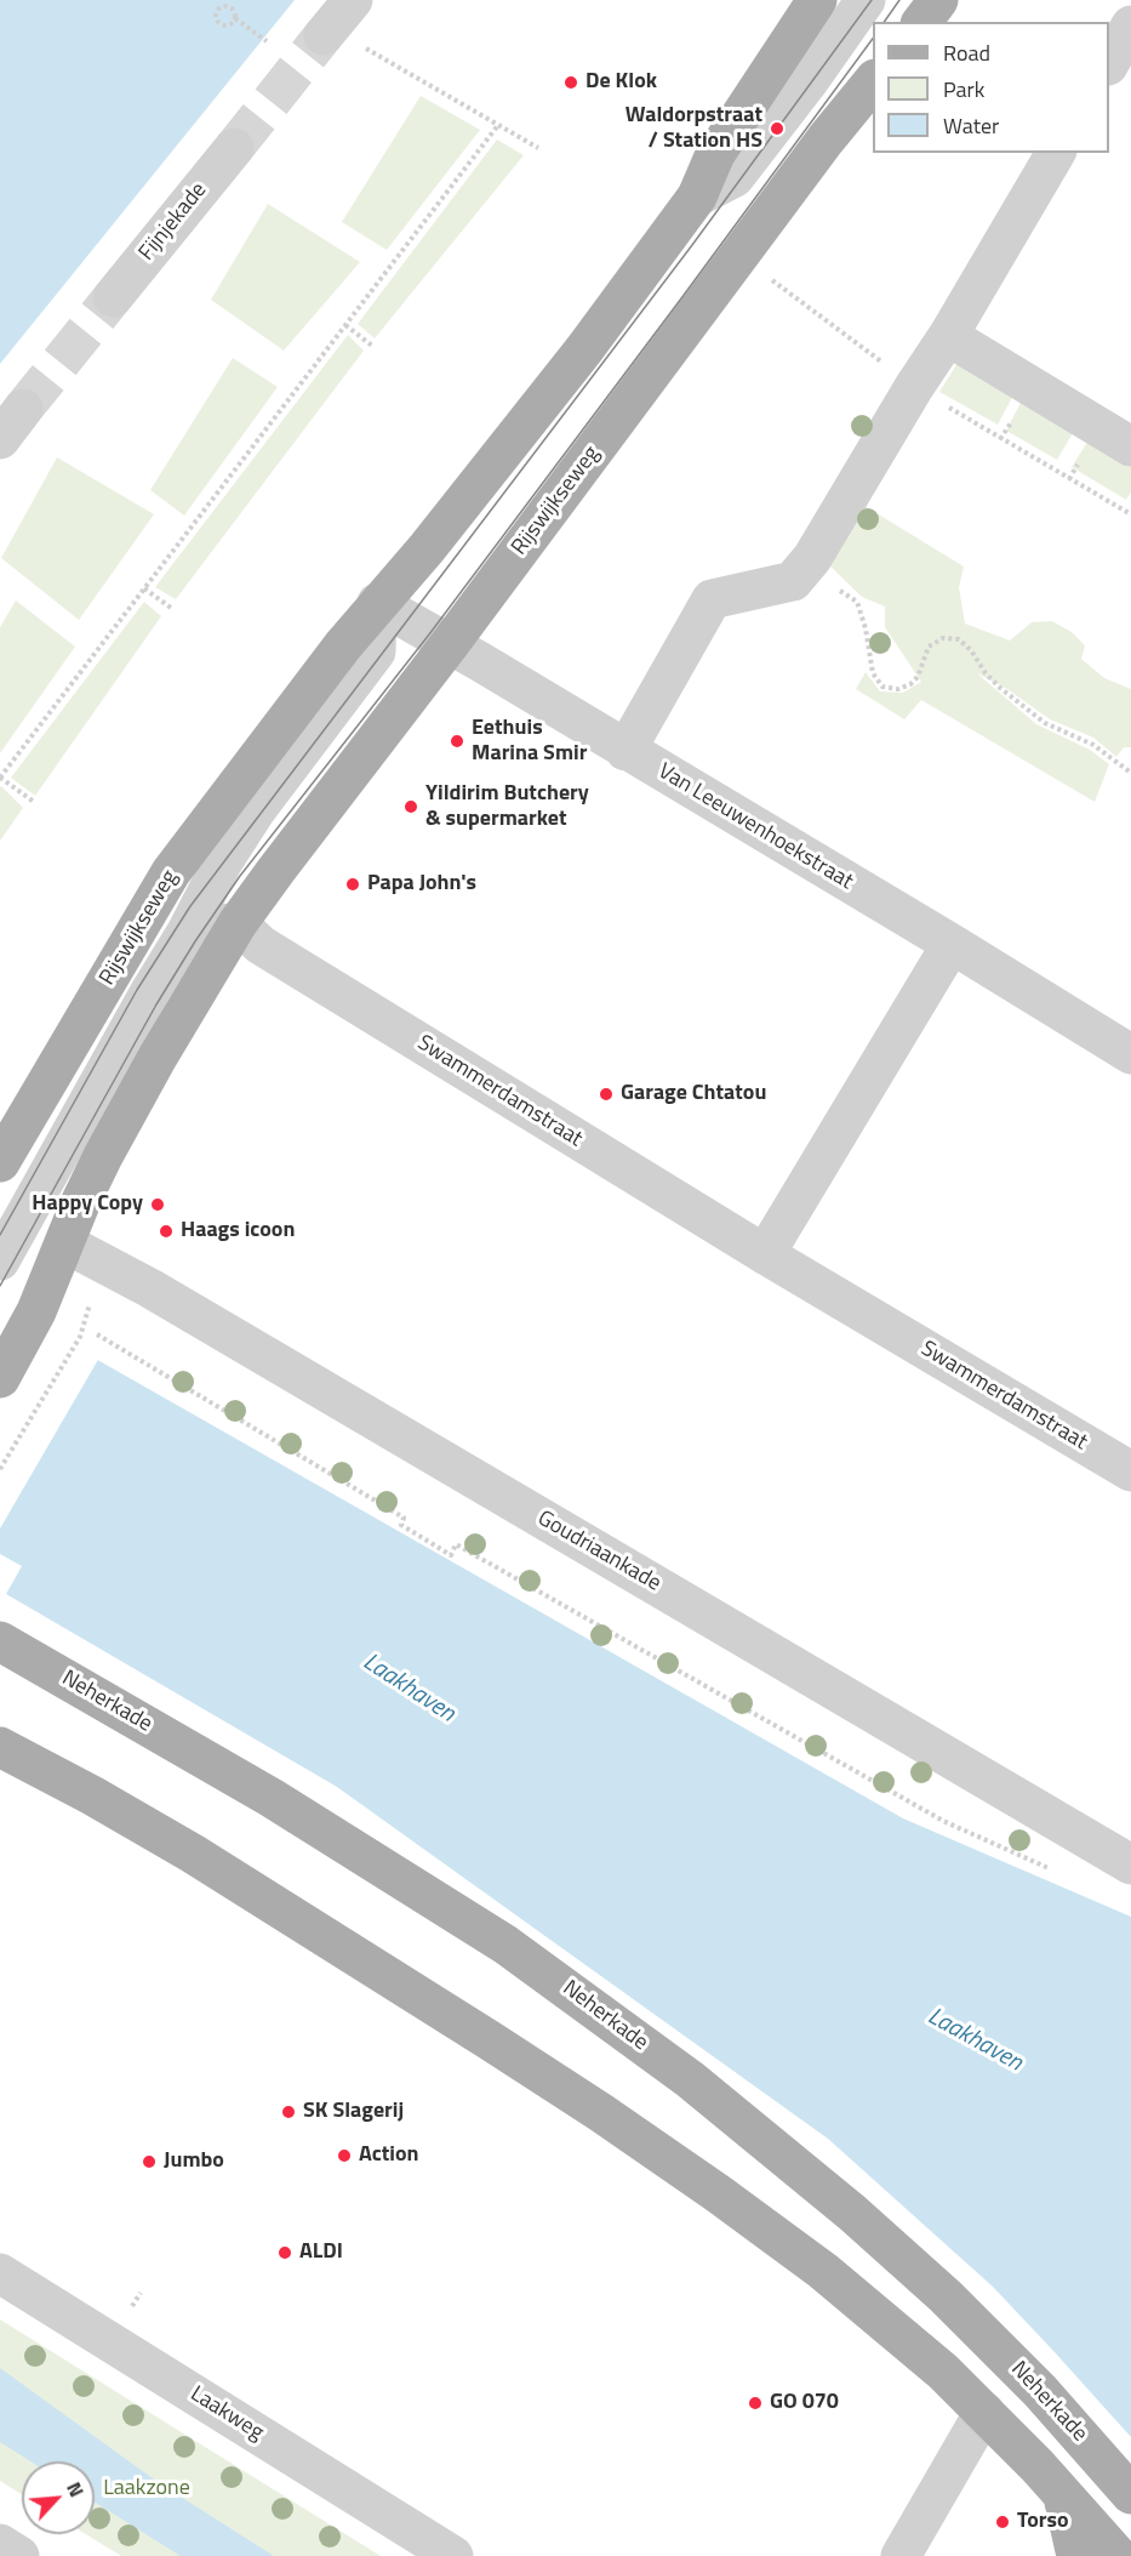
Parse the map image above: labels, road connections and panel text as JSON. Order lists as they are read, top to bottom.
{
  "streets": {
    "main road": ["Rijswijkseweg", "Neherkade"],
    "street": [
      "Fijnjekade",
      "Van Leeuwenhoekstraat",
      "Swammerdamstraat",
      "Goudriaankade",
      "Laakweg"
    ]
  },
  "crossings": [
    ["Rijswijkseweg", "Van Leeuwenhoekstraat"],
    ["Rijswijkseweg", "Swammerdamstraat"],
    ["Rijswijkseweg", "Goudriaankade"]
  ],
  "water": ["Laakhaven"],
  "parks": ["Laakzone"],
  "places": [
    "De Klok",
    "Waldorpstraat / Station HS",
    "Eethuis Marina Smir",
    "Yildirim Butchery & supermarket",
    "Papa John's",
    "Garage Chtatou",
    "Happy Copy",
    "Haags icoon",
    "SK Slagerij",
    "Action",
    "Jumbo",
    "ALDI",
    "GO 070",
    "Torso"
  ],
  "legend": ["Road", "Park", "Water"],
  "north": "top right"
}
